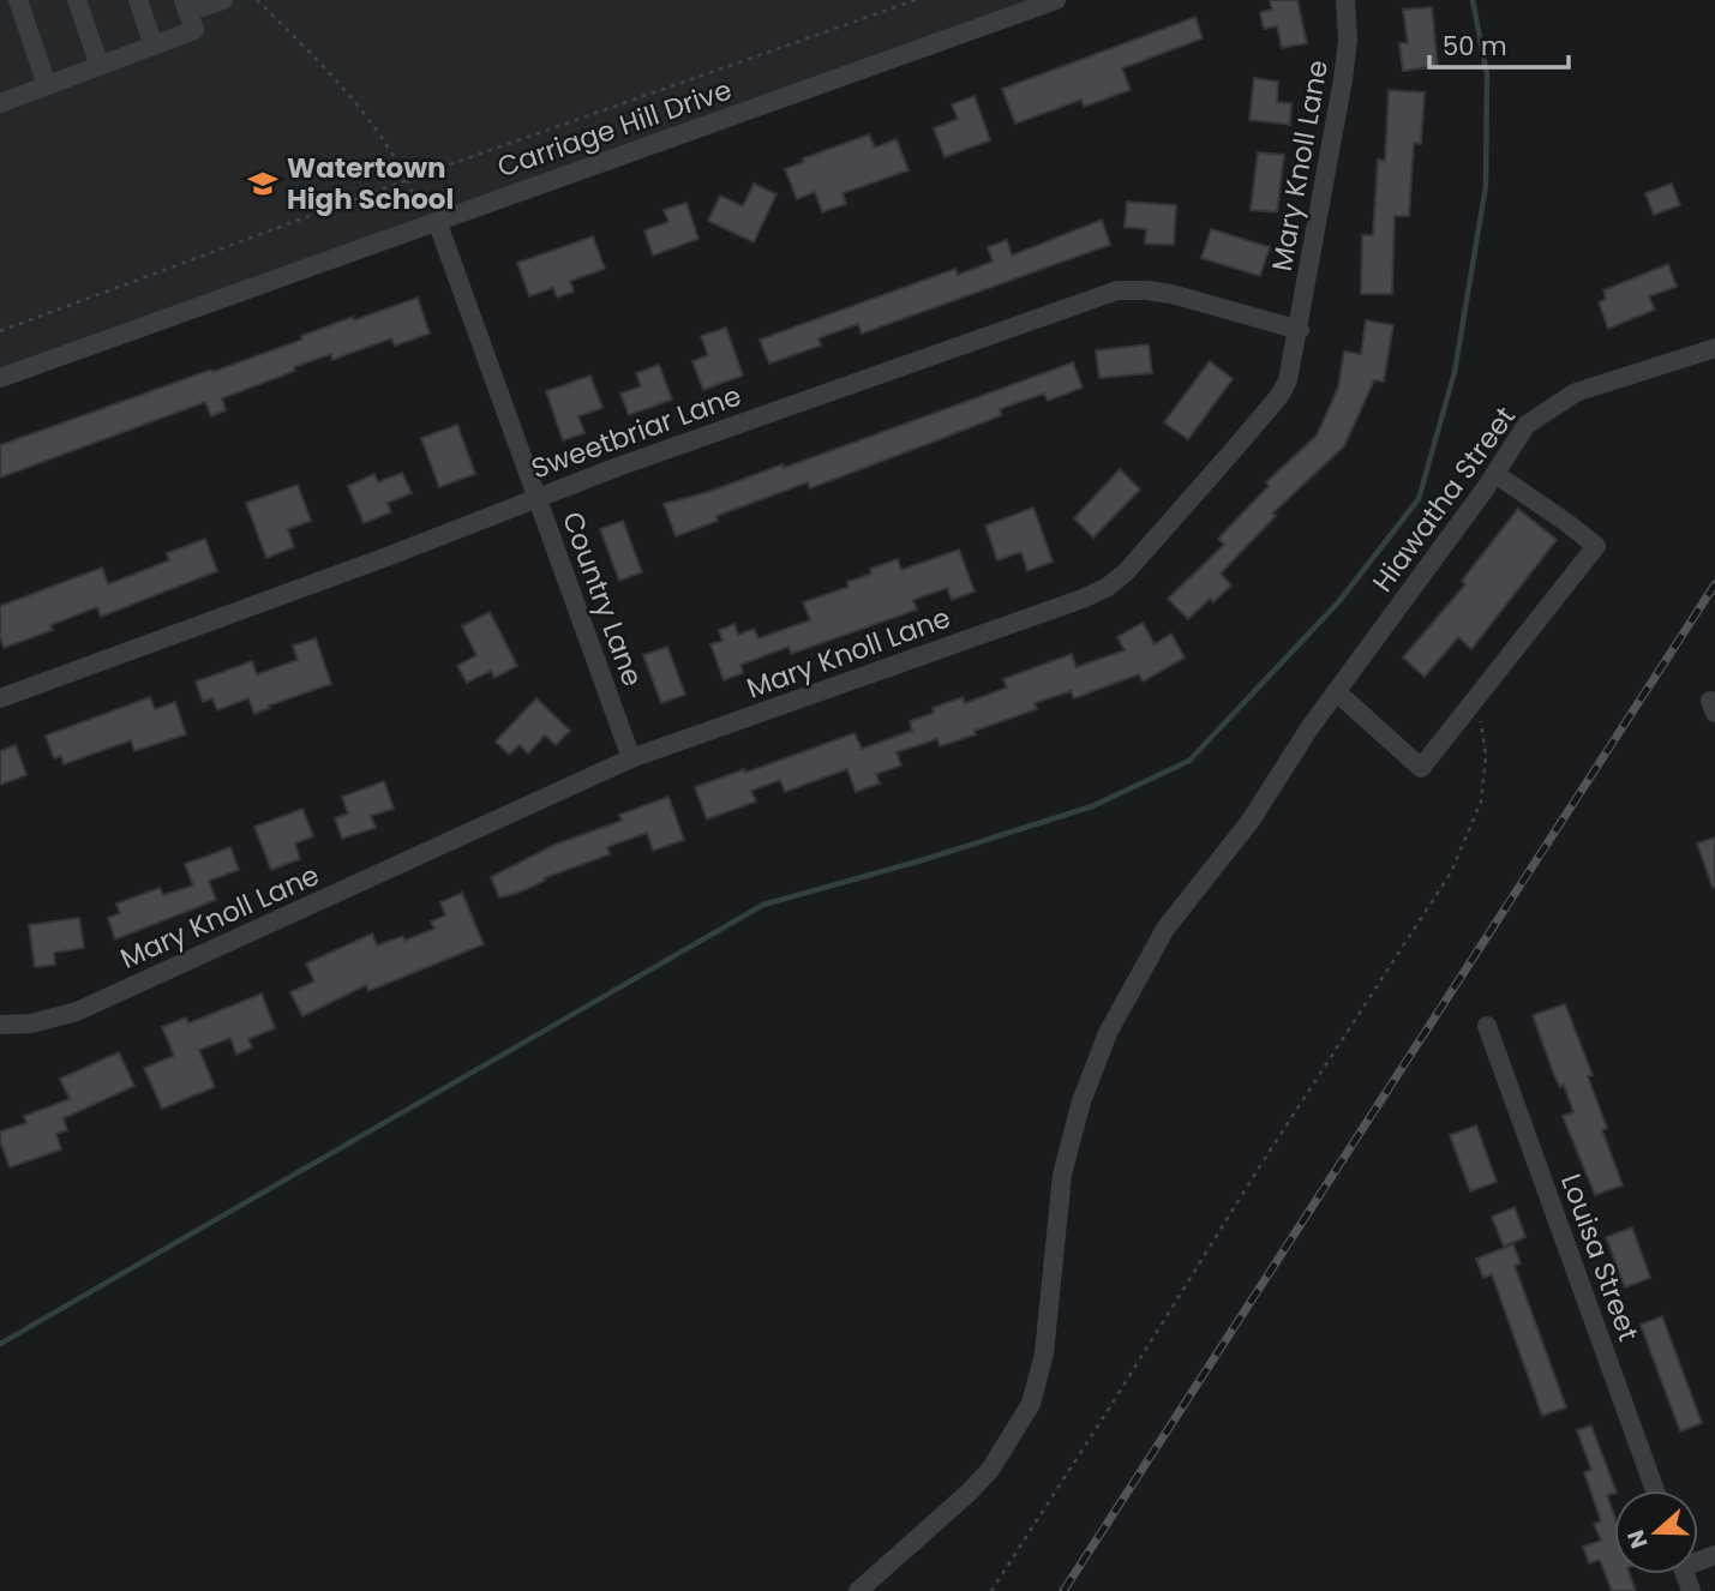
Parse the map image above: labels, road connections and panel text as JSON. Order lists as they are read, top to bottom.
{
  "streets": {
    "street": [
      "Carriage Hill Drive",
      "Mary Knoll Lane",
      "Sweetbriar Lane",
      "Hiawatha Street",
      "Country Lane",
      "Louisa Street"
    ]
  },
  "crossings": [
    ["Carriage Hill Drive", "Country Lane"],
    ["Mary Knoll Lane", "Sweetbriar Lane"],
    ["Mary Knoll Lane", "Country Lane"],
    ["Sweetbriar Lane", "Country Lane"]
  ],
  "places": {
    "school or university": ["Watertown High School"]
  },
  "scale_bar": "50 m",
  "north": "left"
}
